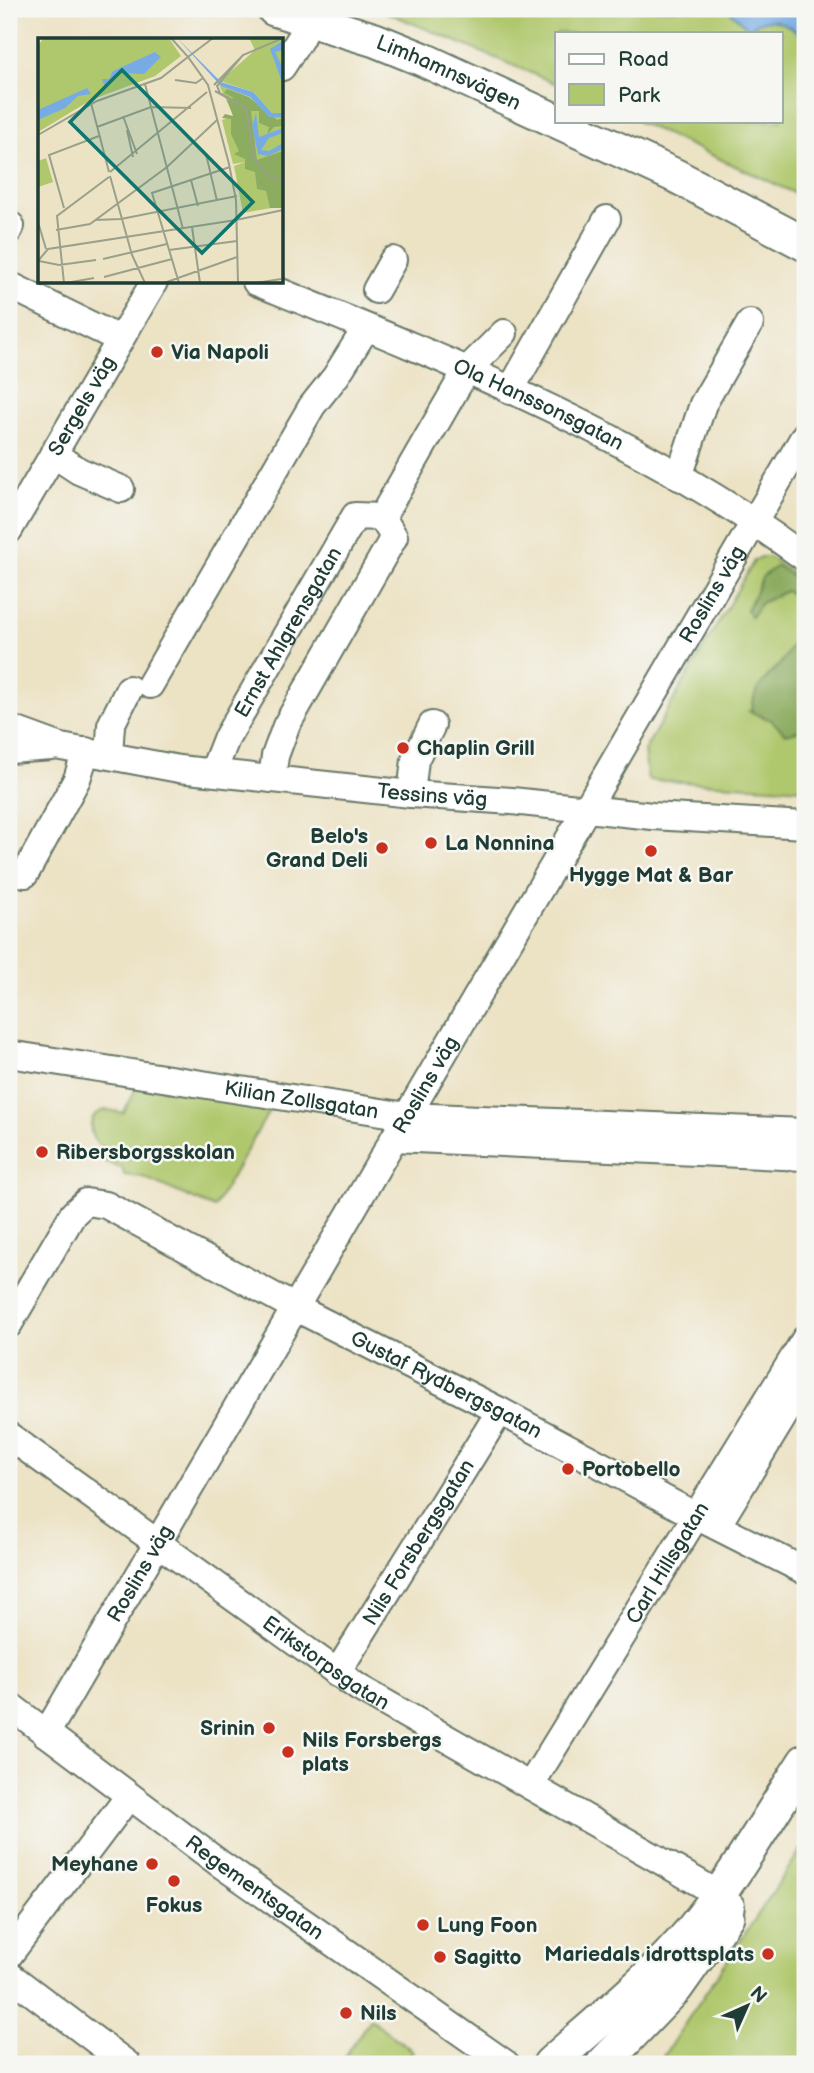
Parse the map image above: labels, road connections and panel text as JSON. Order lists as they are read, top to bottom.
{
  "streets": {
    "main road": ["Limhamnsvägen"],
    "street": [
      "Sergels väg",
      "Ola Hanssonsgatan",
      "Roslins väg",
      "Ernst Ahlgrensgatan",
      "Tessins väg",
      "Kilian Zollsgatan",
      "Gustaf Rydbergsgatan",
      "Nils Forsbergsgatan",
      "Carl Hillsgatan",
      "Erikstorpsgatan",
      "Regementsgatan"
    ]
  },
  "crossings": [
    ["Ola Hanssonsgatan", "Roslins väg"],
    ["Roslins väg", "Tessins väg"],
    ["Roslins väg", "Kilian Zollsgatan"],
    ["Roslins väg", "Gustaf Rydbergsgatan"],
    ["Roslins väg", "Erikstorpsgatan"],
    ["Roslins väg", "Regementsgatan"],
    ["Ernst Ahlgrensgatan", "Tessins väg"],
    ["Gustaf Rydbergsgatan", "Nils Forsbergsgatan"],
    ["Gustaf Rydbergsgatan", "Carl Hillsgatan"],
    ["Nils Forsbergsgatan", "Erikstorpsgatan"],
    ["Carl Hillsgatan", "Erikstorpsgatan"]
  ],
  "places": [
    "Via Napoli",
    "Chaplin Grill",
    "La Nonnina",
    "Belo's Grand Deli",
    "Hygge Mat & Bar",
    "Ribersborgsskolan",
    "Portobello",
    "Srinin",
    "Nils Forsbergs plats",
    "Meyhane",
    "Fokus",
    "Lung Foon",
    "Mariedals idrottsplats",
    "Sagitto",
    "Nils"
  ],
  "legend": ["Road", "Park"],
  "north": "top right"
}
